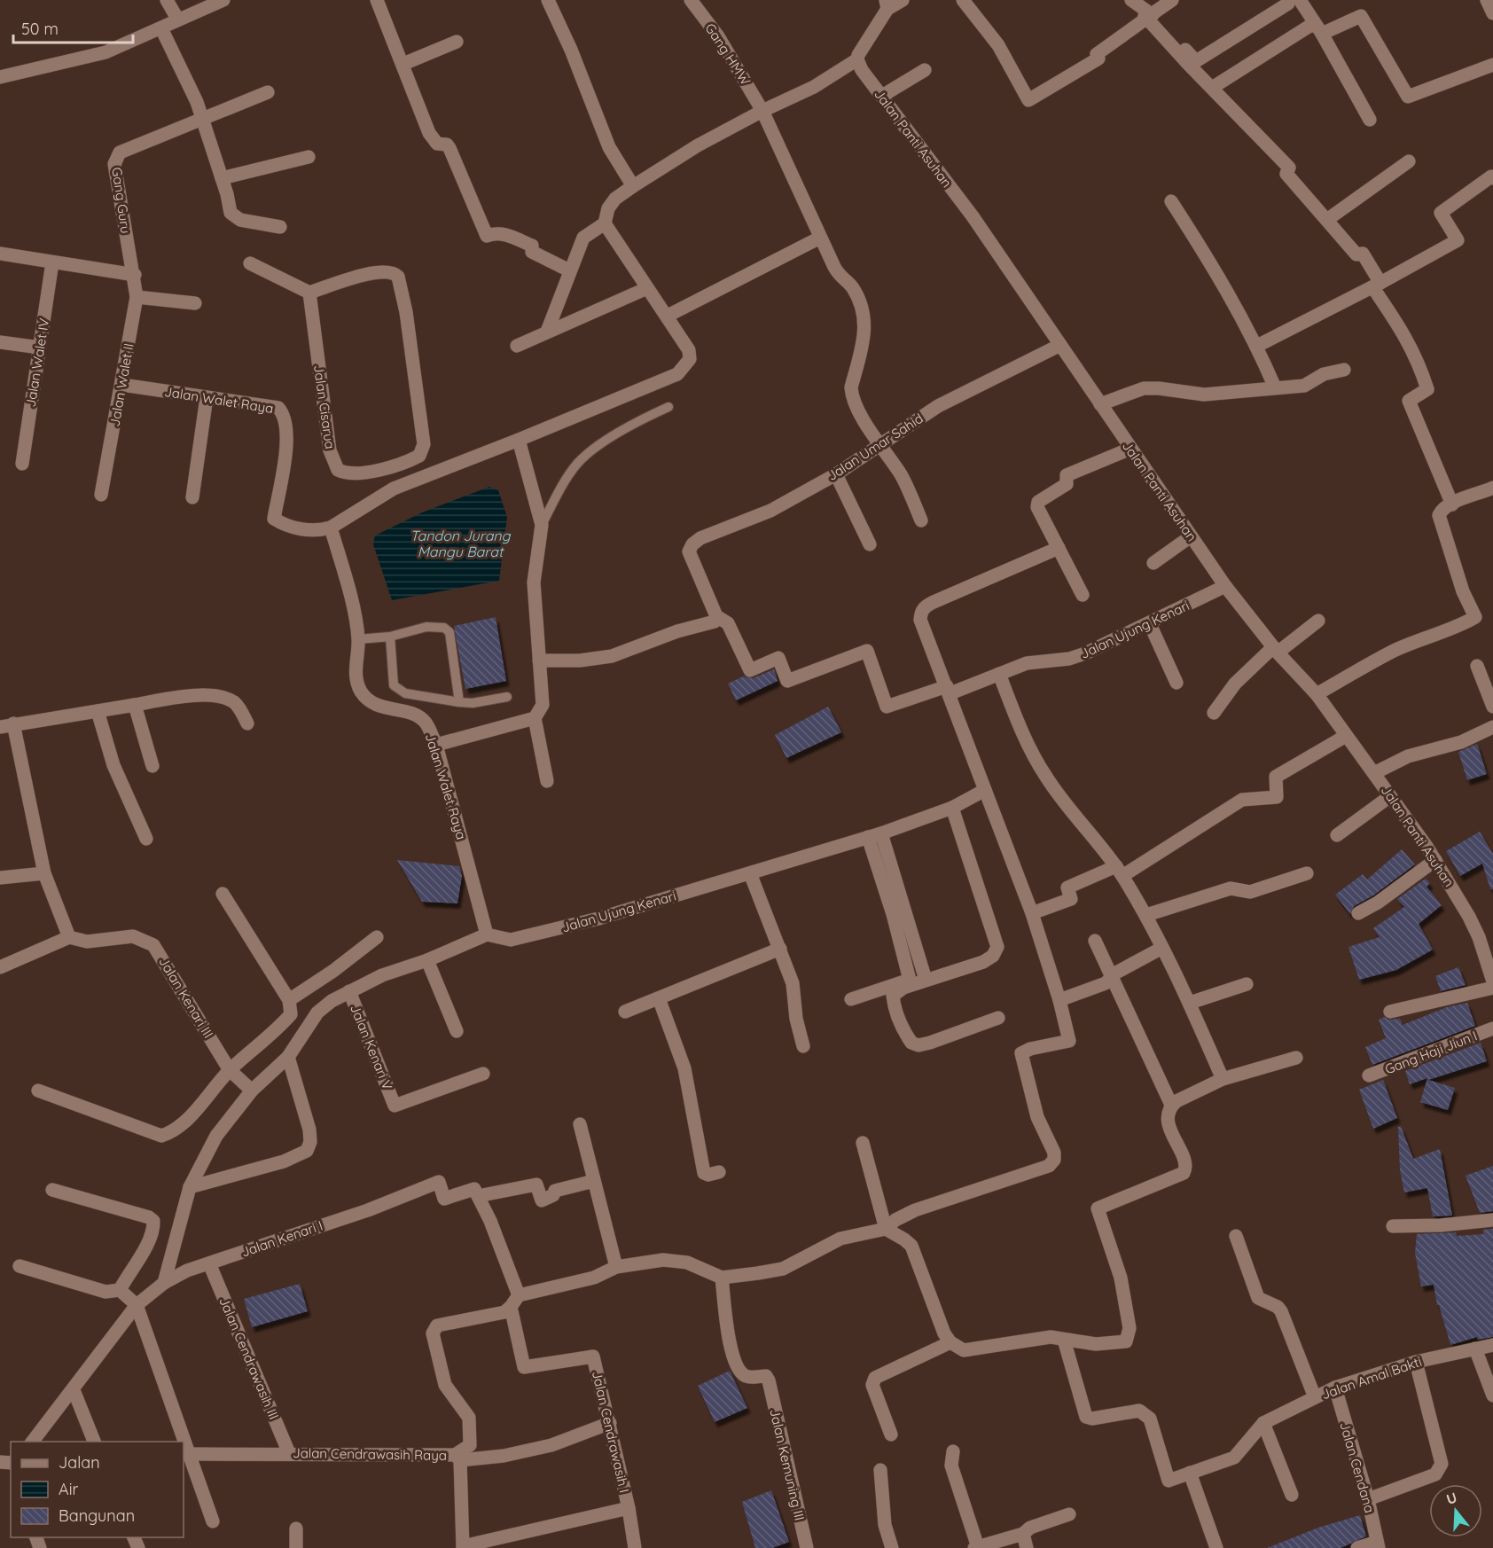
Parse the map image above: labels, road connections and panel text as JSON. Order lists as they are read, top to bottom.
{
  "streets": {
    "street": [
      "Gang HMW",
      "Jalan Panti Asuhan",
      "Gang Guru",
      "Jalan Walet IV",
      "Jalan Walet II",
      "Jalan Walet Raya",
      "Jalan Cisarua",
      "Jalan Umar Sahid",
      "Jalan Ujung Kenari",
      "Jalan Kenari III",
      "Jalan Kenari V",
      "Gang Haji Jiun I",
      "Jalan Kenari I",
      "Jalan Cendrawasih III",
      "Jalan Amal Bakti",
      "Jalan Cendrawasih I",
      "Jalan Cendrawasih Raya",
      "Jalan Kemuning III",
      "Jalan Cendana"
    ]
  },
  "crossings": [
    ["Gang HMW", "Jalan Umar Sahid"],
    ["Jalan Panti Asuhan", "Jalan Umar Sahid"],
    ["Jalan Panti Asuhan", "Jalan Ujung Kenari"],
    ["Gang Guru", "Jalan Walet II"],
    ["Jalan Walet II", "Jalan Walet Raya"],
    ["Jalan Walet Raya", "Jalan Ujung Kenari"],
    ["Jalan Umar Sahid", "Jalan Ujung Kenari"],
    ["Jalan Kenari I", "Jalan Cendrawasih III"],
    ["Jalan Cendrawasih III", "Jalan Cendrawasih Raya"],
    ["Jalan Amal Bakti", "Jalan Cendana"]
  ],
  "water": ["Tandon Jurang Mangu Barat"],
  "legend": ["Jalan", "Air", "Bangunan"],
  "scale_bar": "50 m",
  "north": "top"
}
